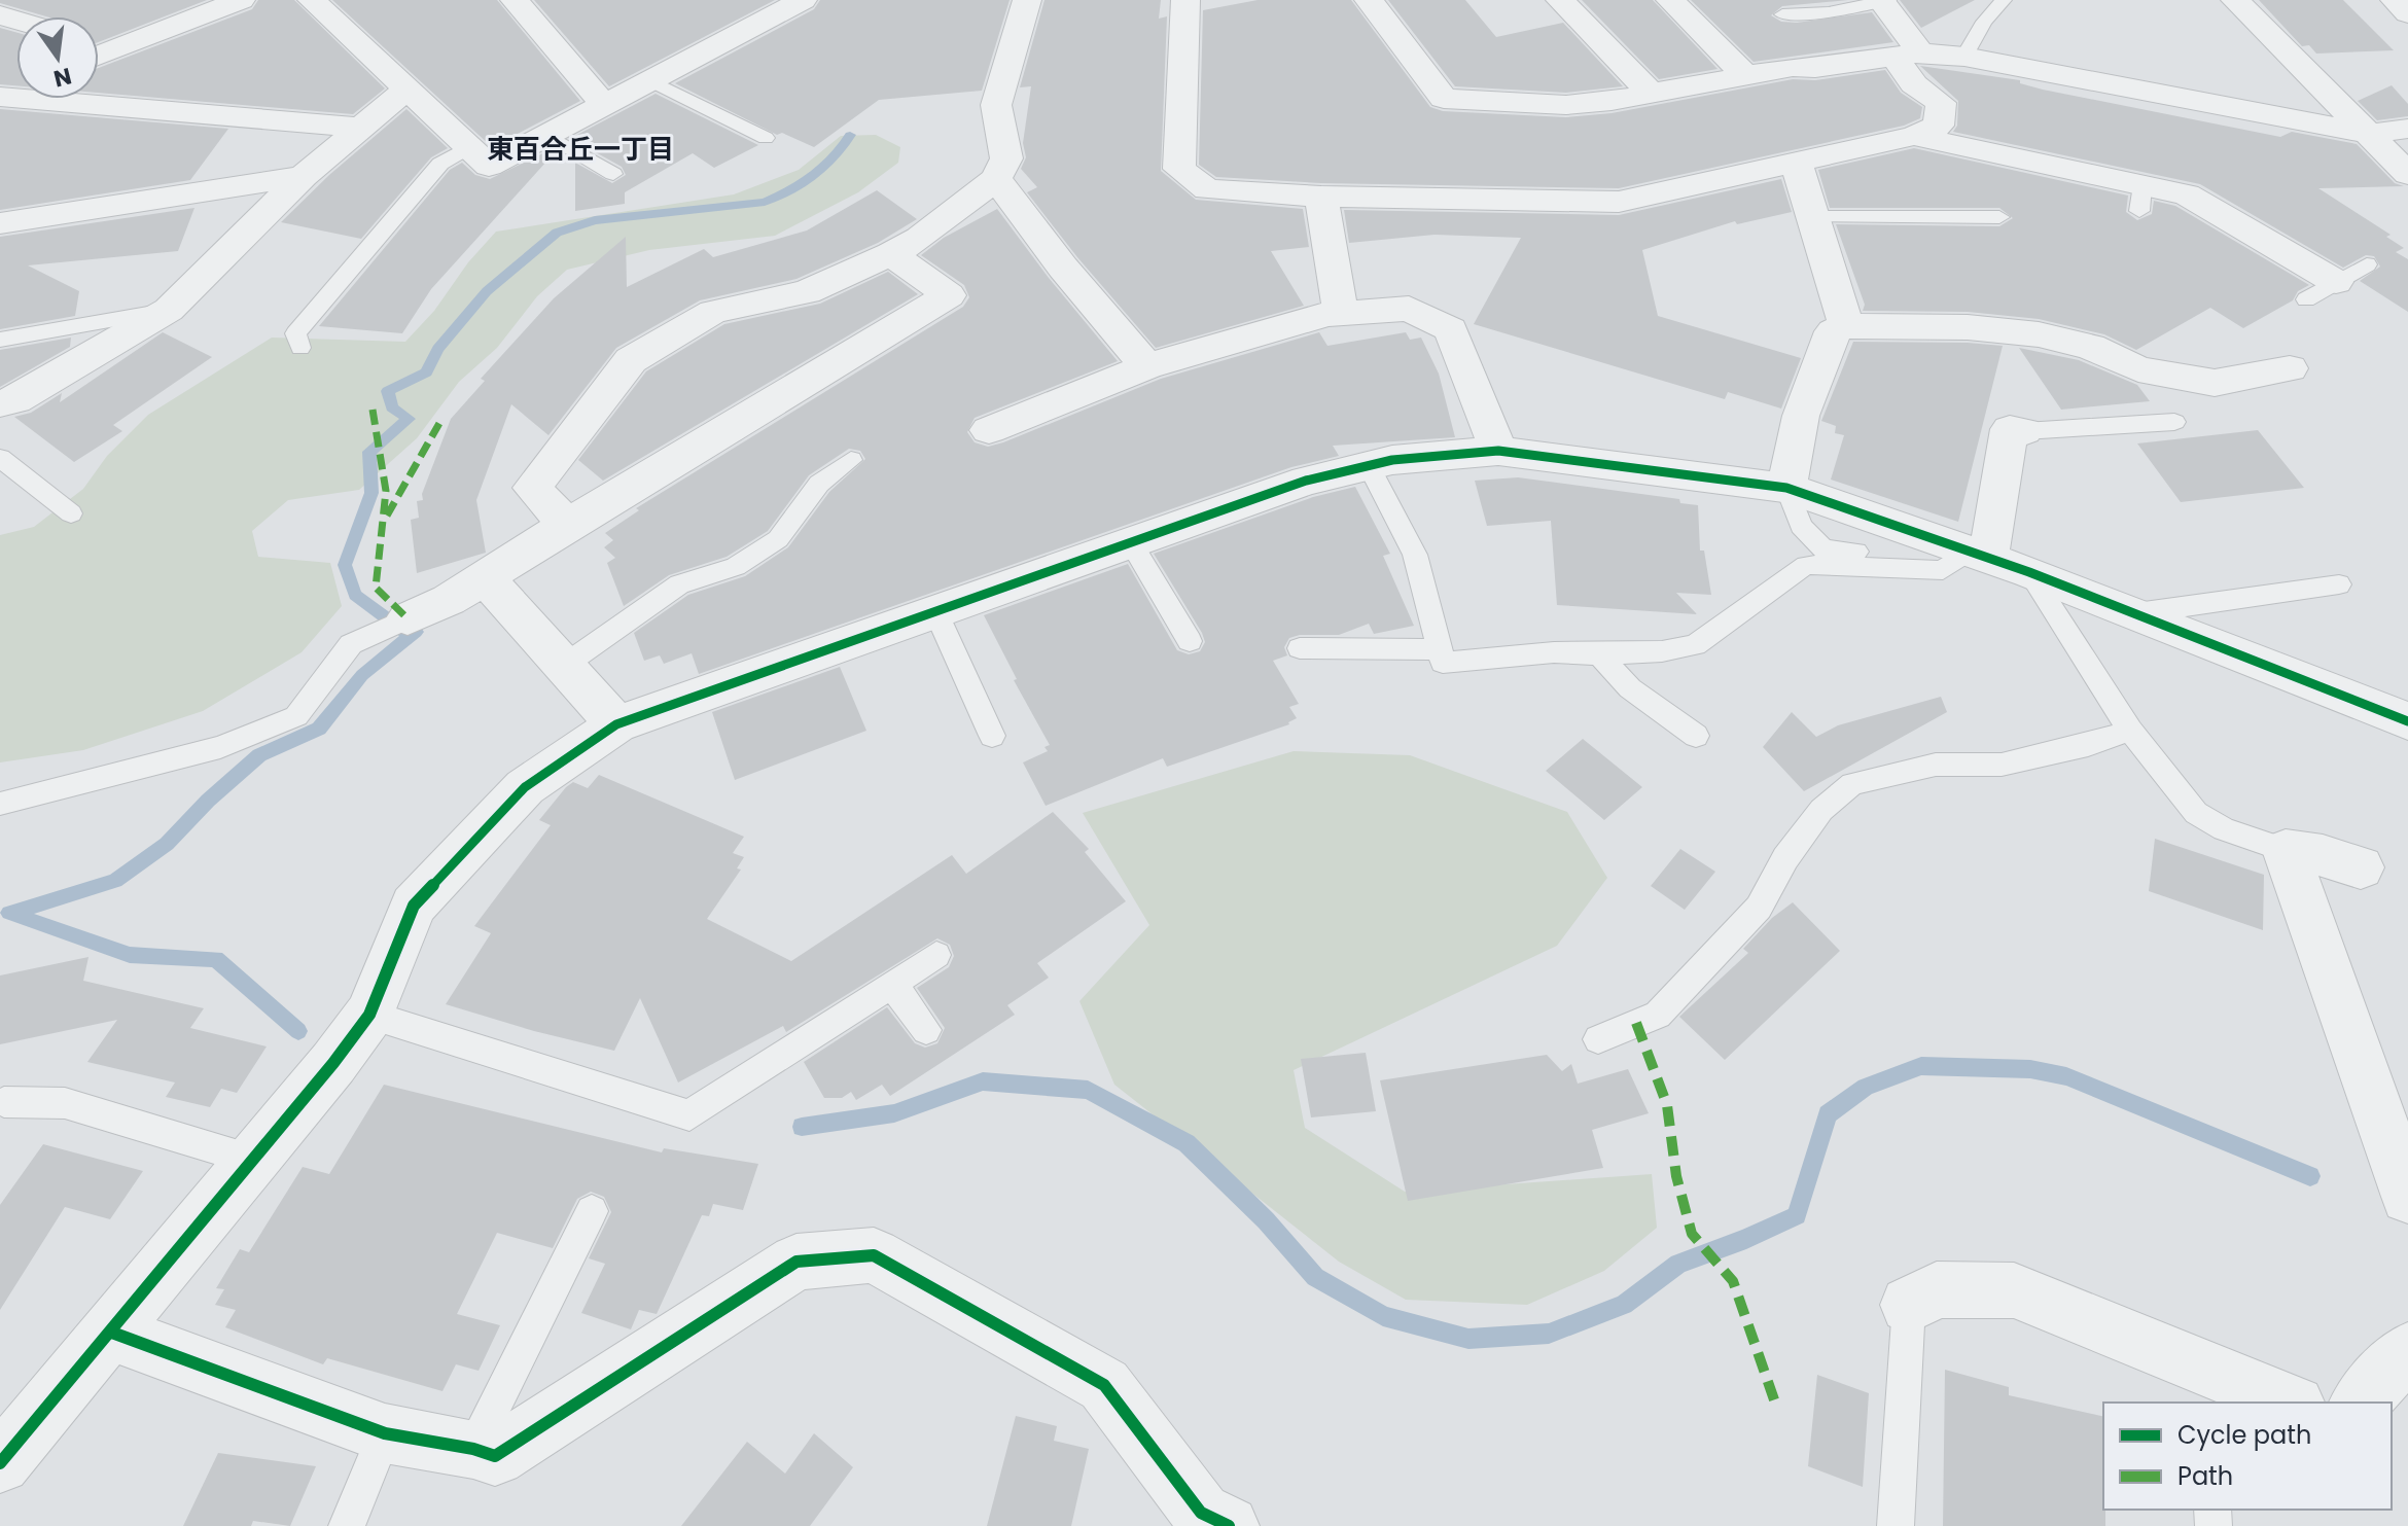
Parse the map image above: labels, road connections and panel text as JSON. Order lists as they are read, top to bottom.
{
  "districts": ["東百合丘一丁目"],
  "legend": ["Cycle path", "Path"],
  "north": "bottom"
}
